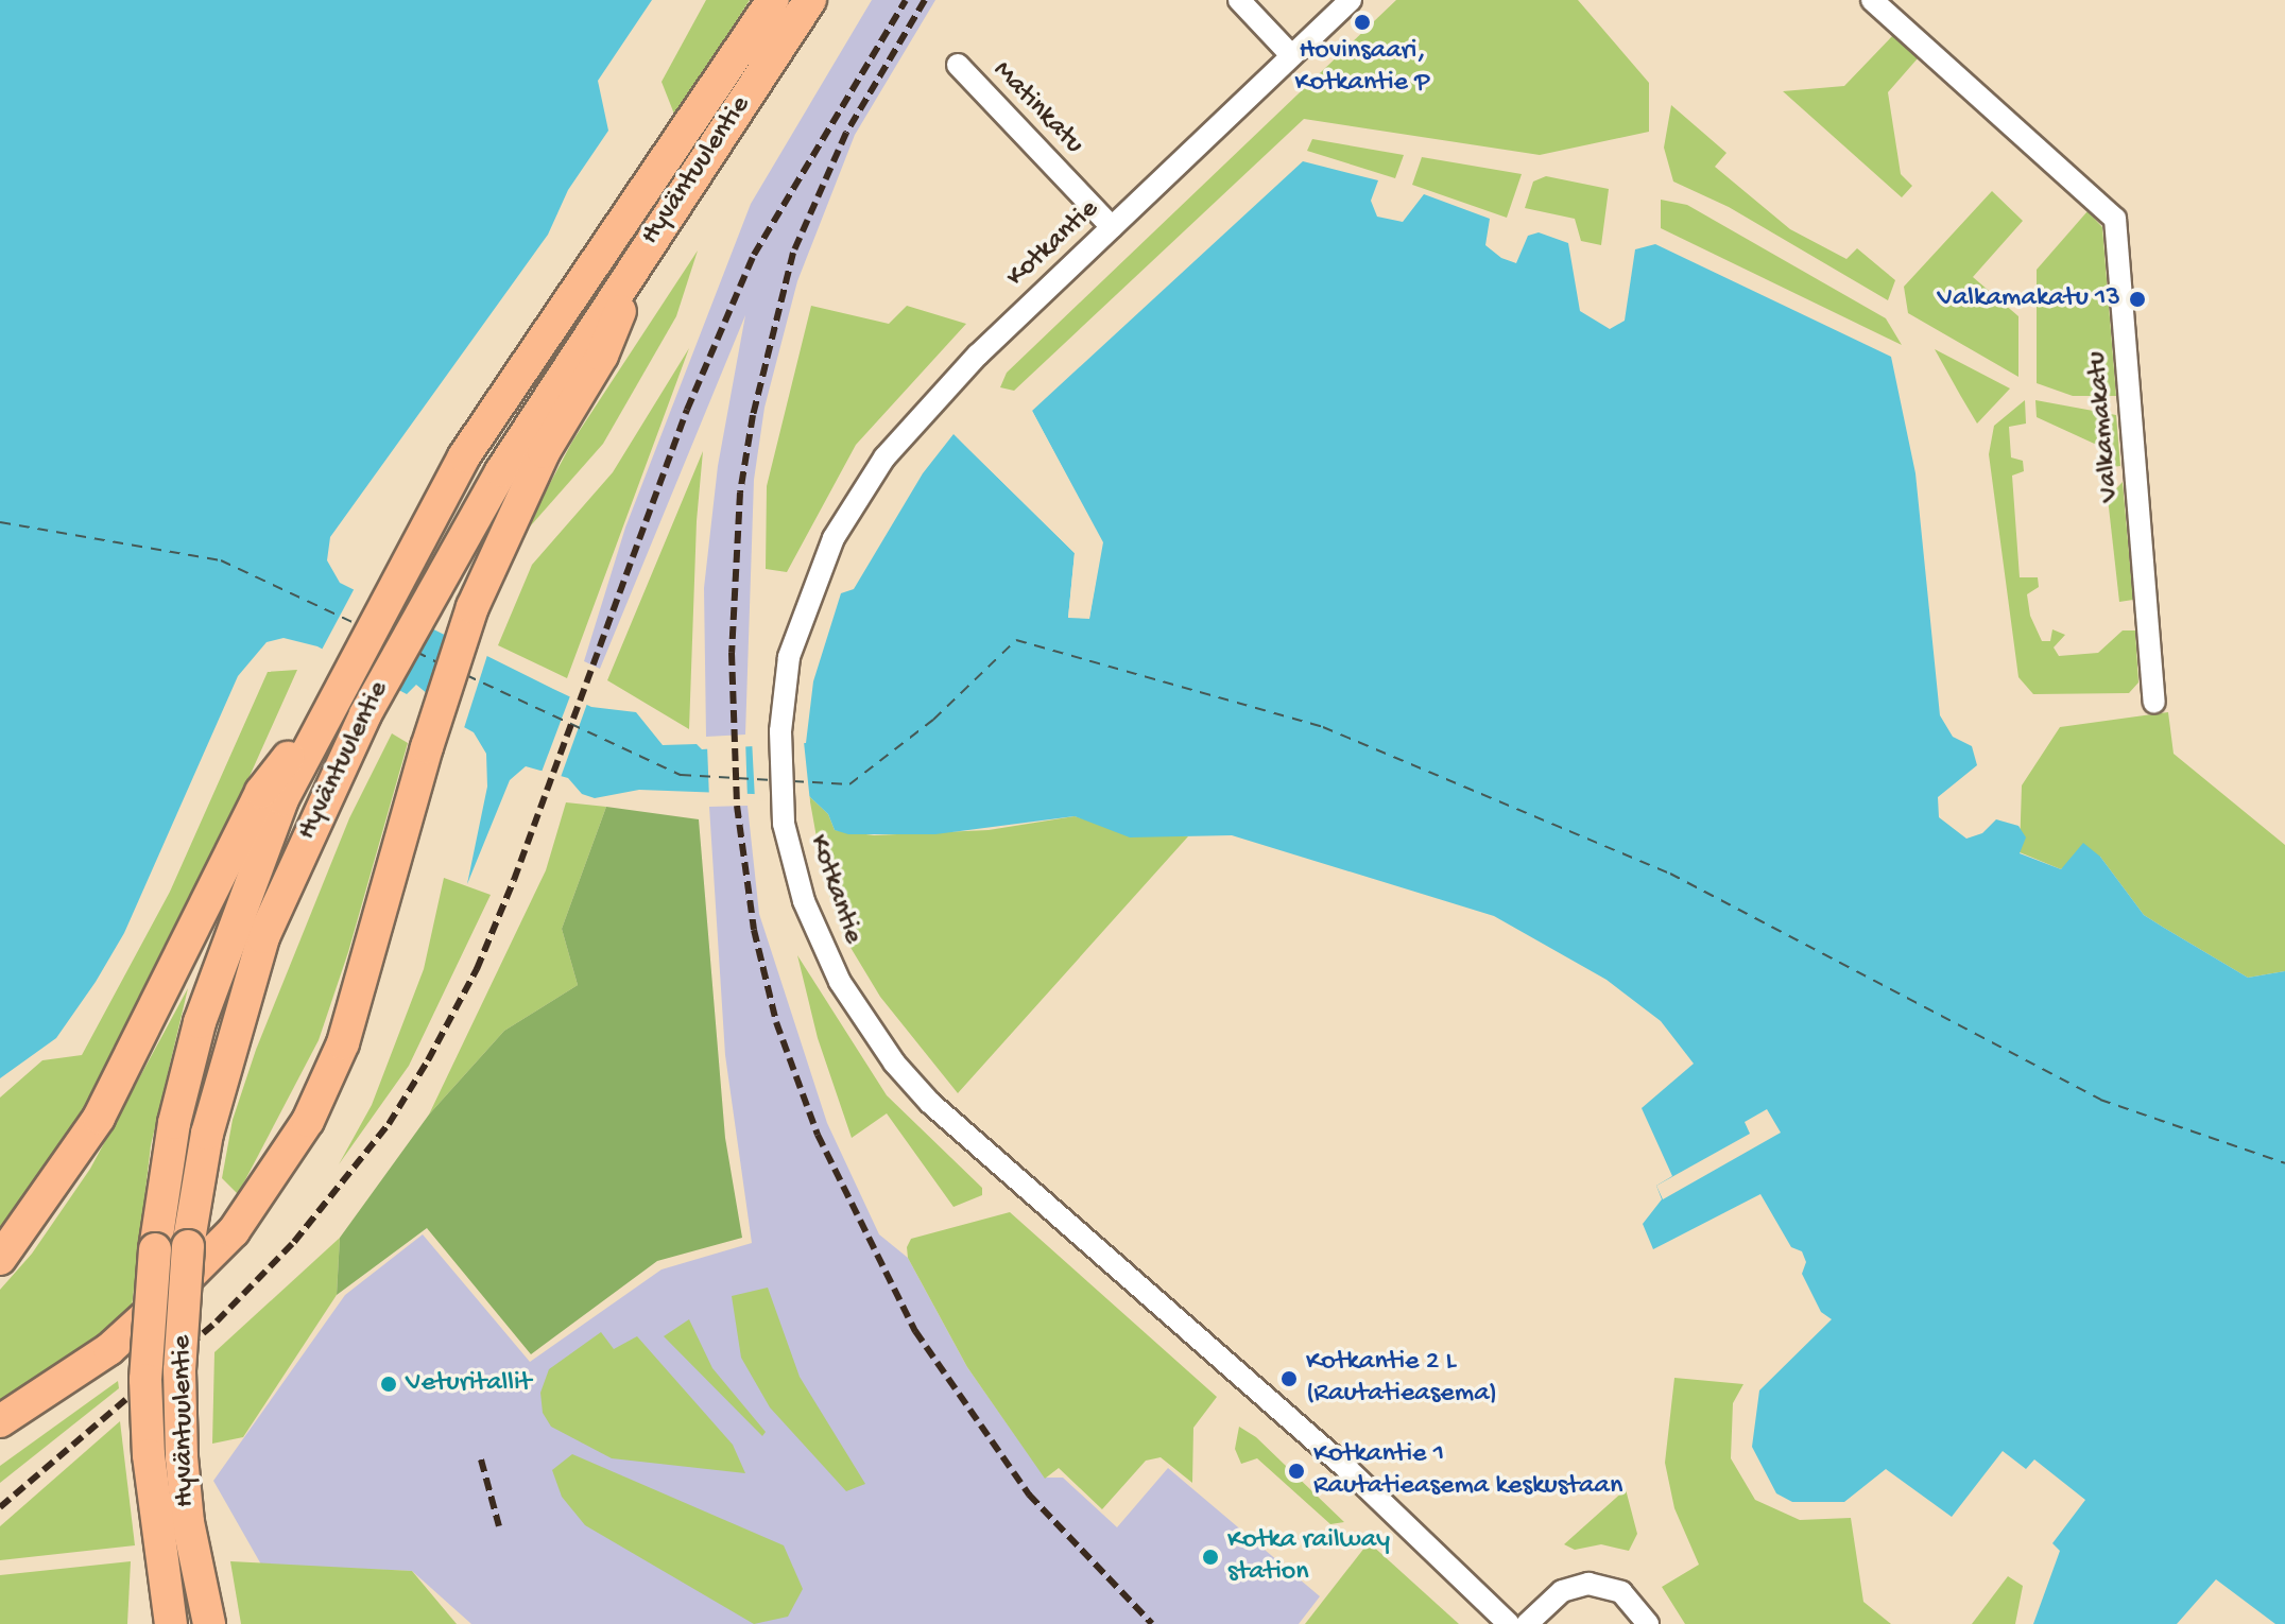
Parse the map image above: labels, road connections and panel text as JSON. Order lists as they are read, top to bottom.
{
  "streets": {
    "highway": ["Hyväntuulentie"],
    "street": ["Matinkatu", "Kotkantie", "Valkamakatu"]
  },
  "crossings": [
    ["Matinkatu", "Kotkantie"]
  ],
  "places": [
    "Hovinsaari, Kotkantie P",
    "Valkamakatu 13",
    "Kotkantie 2 L (Rautatieasema)",
    "Veturitallit",
    "Kotkantie 1 Rautatieasema keskustaan",
    "Kotka railway station"
  ]
}
